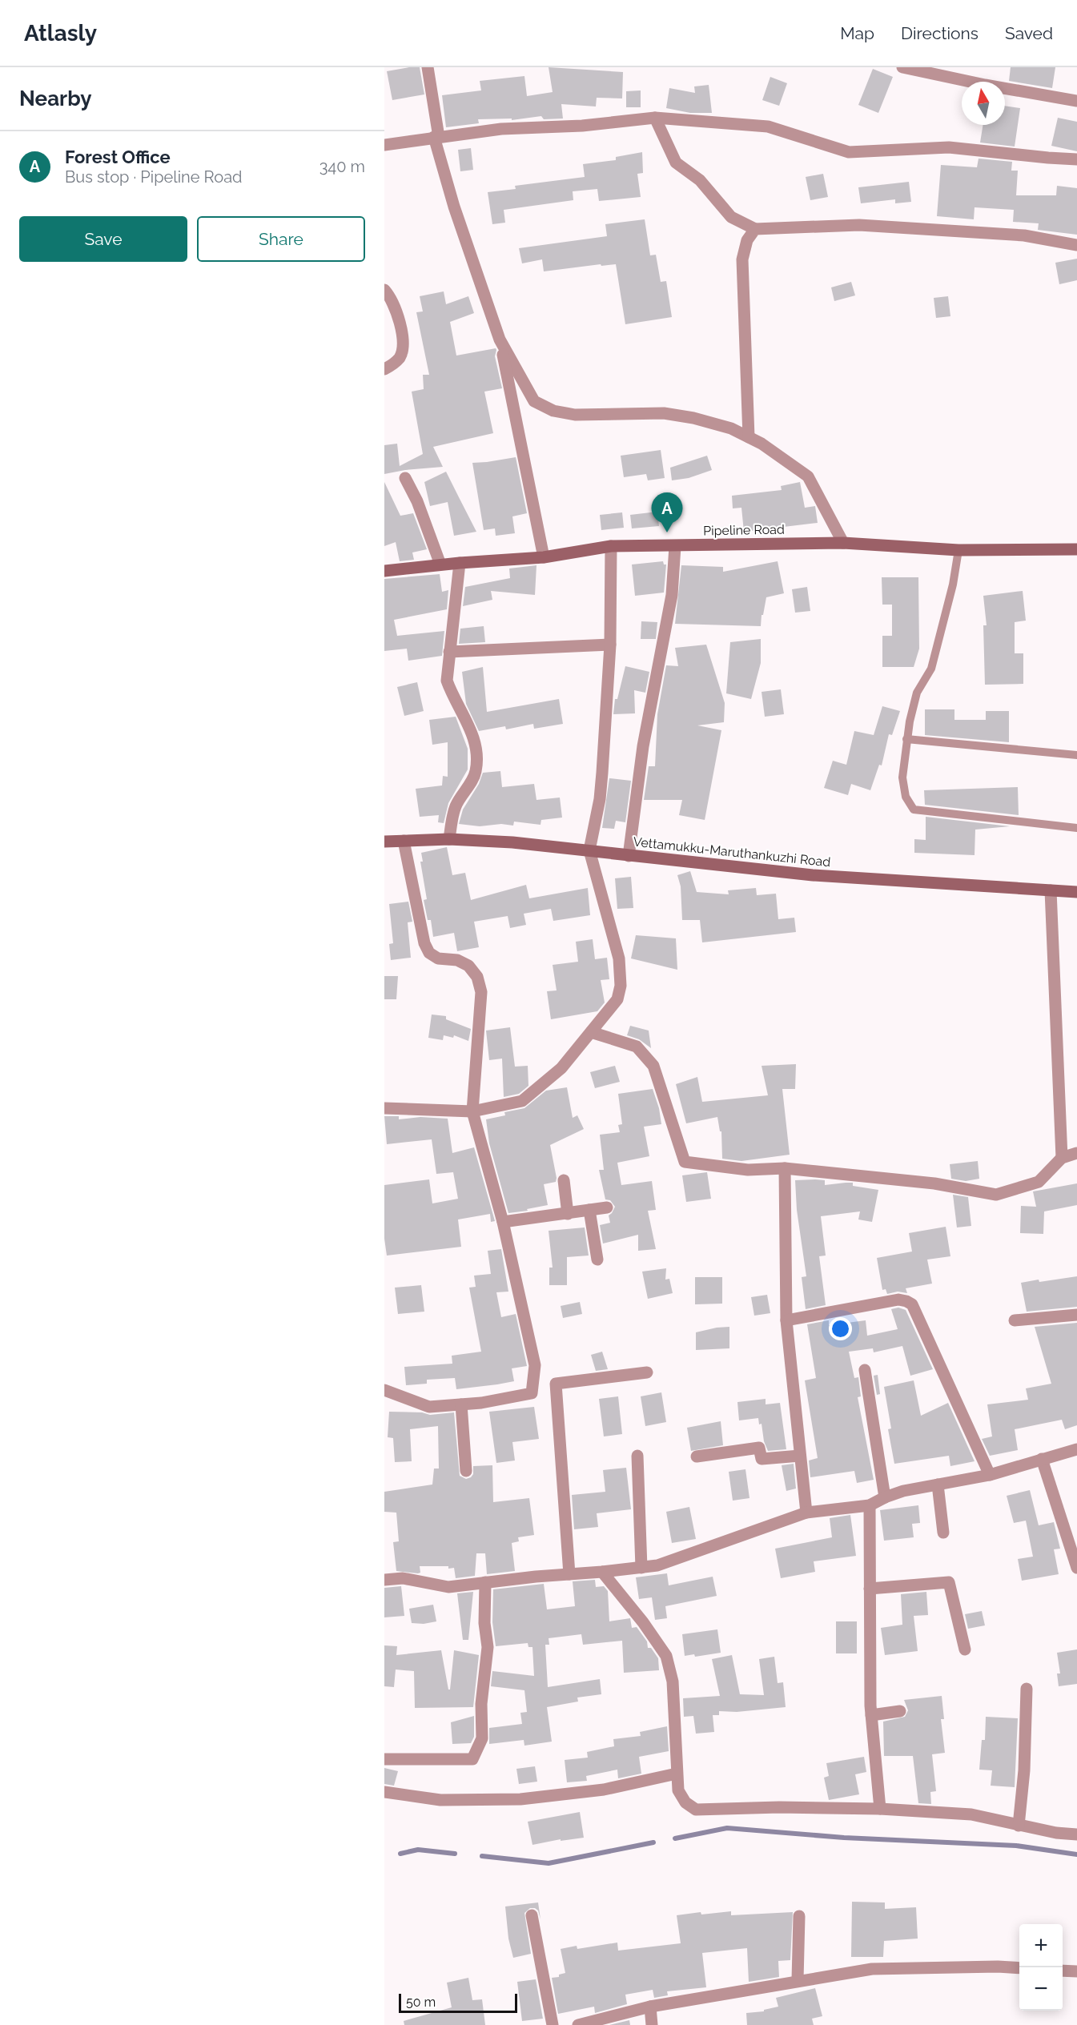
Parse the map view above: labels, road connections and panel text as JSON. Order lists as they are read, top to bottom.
{
  "streets": {
    "main road": ["Pipeline Road", "Vettamukku-Maruthankuzhi Road"]
  },
  "scale_bar": "50 m",
  "north": "top",
  "page": {
    "header": "Atlasly",
    "nav": ["Map", "Directions", "Saved"],
    "heading": "Nearby",
    "list": [
      {
        "mark": "A",
        "name": "Forest Office",
        "note": "Bus stop · Pipeline Road",
        "value": "340 m"
      }
    ],
    "buttons": ["Save", "Share"],
    "pins": "A",
    "map_buttons": ["+", "−"],
    "scale": "50 m"
  }
}
